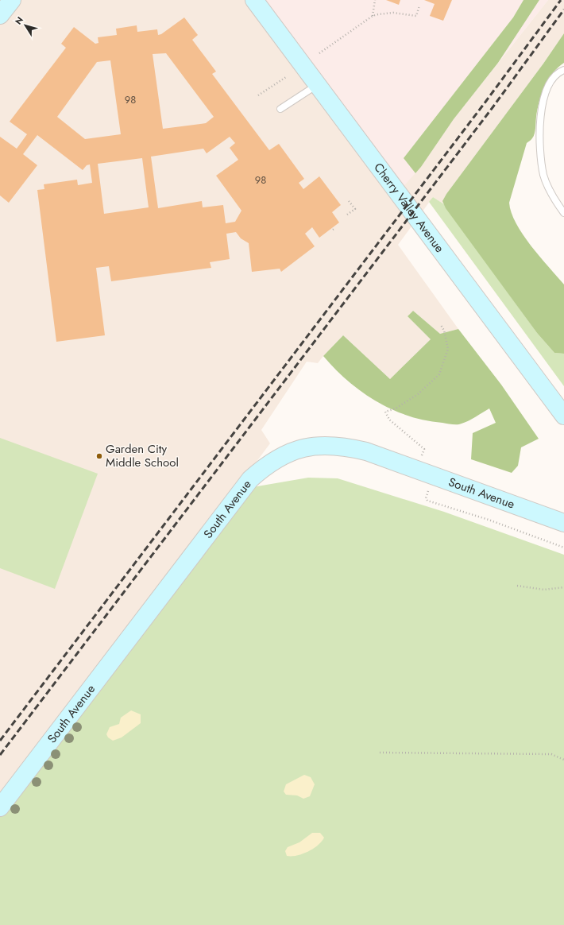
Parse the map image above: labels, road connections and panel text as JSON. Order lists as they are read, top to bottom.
{
  "streets": {
    "street": ["Cherry Valley Avenue", "South Avenue"]
  },
  "places": ["Garden City Middle School"],
  "house_numbers": ["98", "98"],
  "north": "top left"
}
